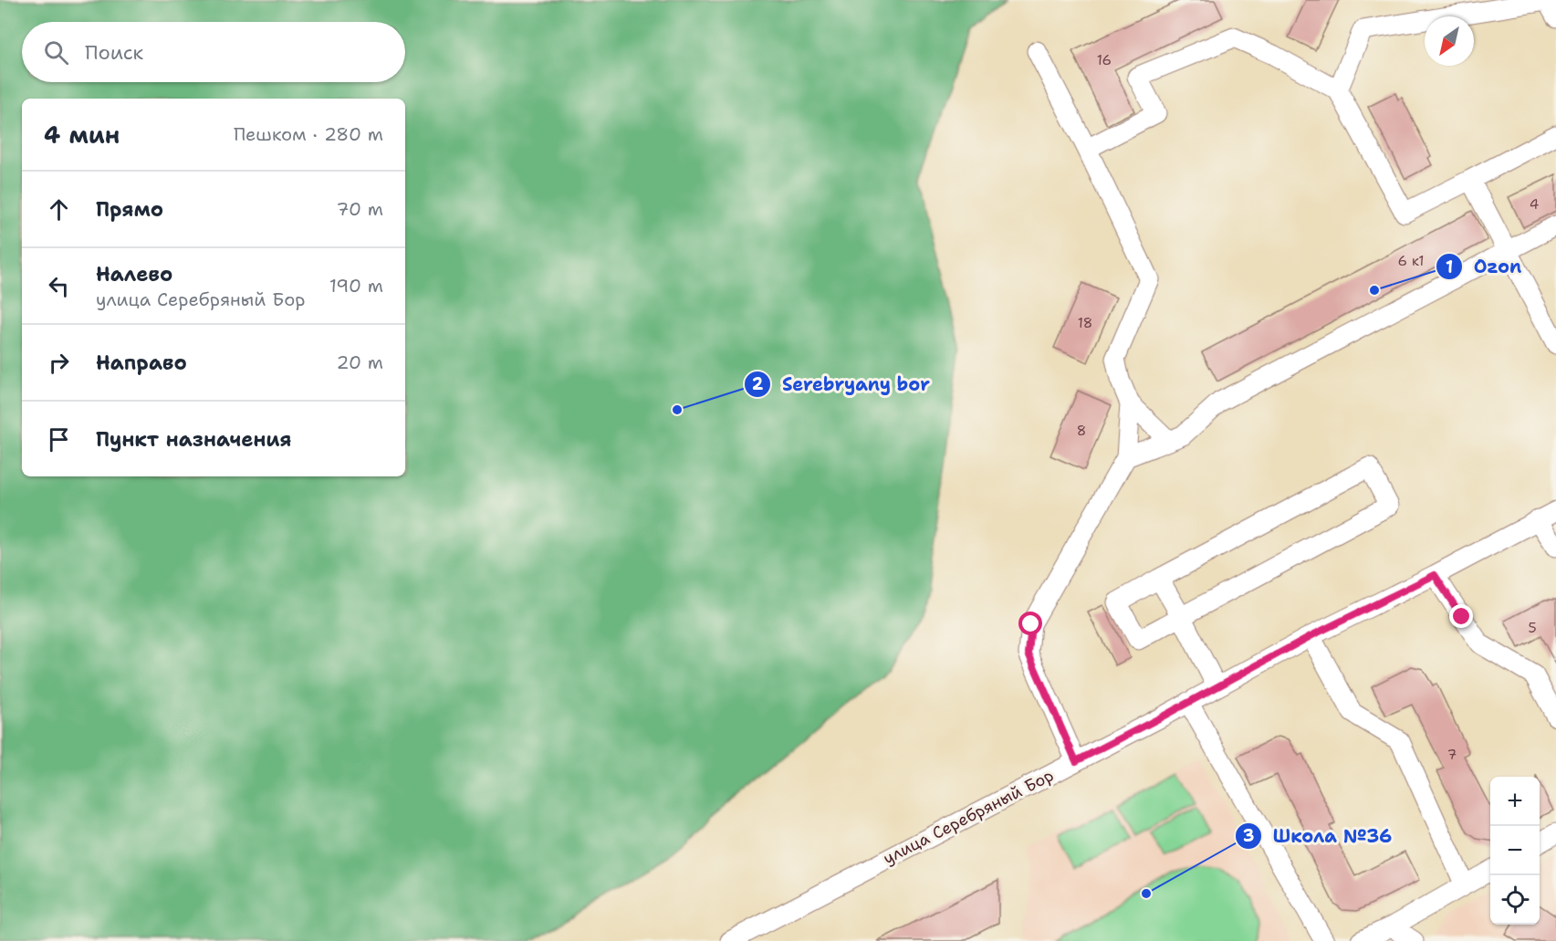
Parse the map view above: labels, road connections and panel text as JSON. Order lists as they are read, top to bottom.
{
  "streets": {
    "street": ["улица Серебряный Бор"]
  },
  "places": ["Ozon", "Serebryany bor", "Школа №36"],
  "house_numbers": [
    "16",
    "4",
    "6 к1",
    "18",
    "8",
    "5",
    "7"
  ],
  "north": "bottom left",
  "page": {
    "search": "Поиск",
    "heading": ["4 мин", "Пешком · 280 m"],
    "list": [
      ["Прямо", "70 m"],
      ["Налево", "улица Серебряный Бор", "190 m"],
      ["Направо", "20 m"],
      "Пункт назначения"
    ],
    "map_buttons": ["+", "−"]
  }
}
